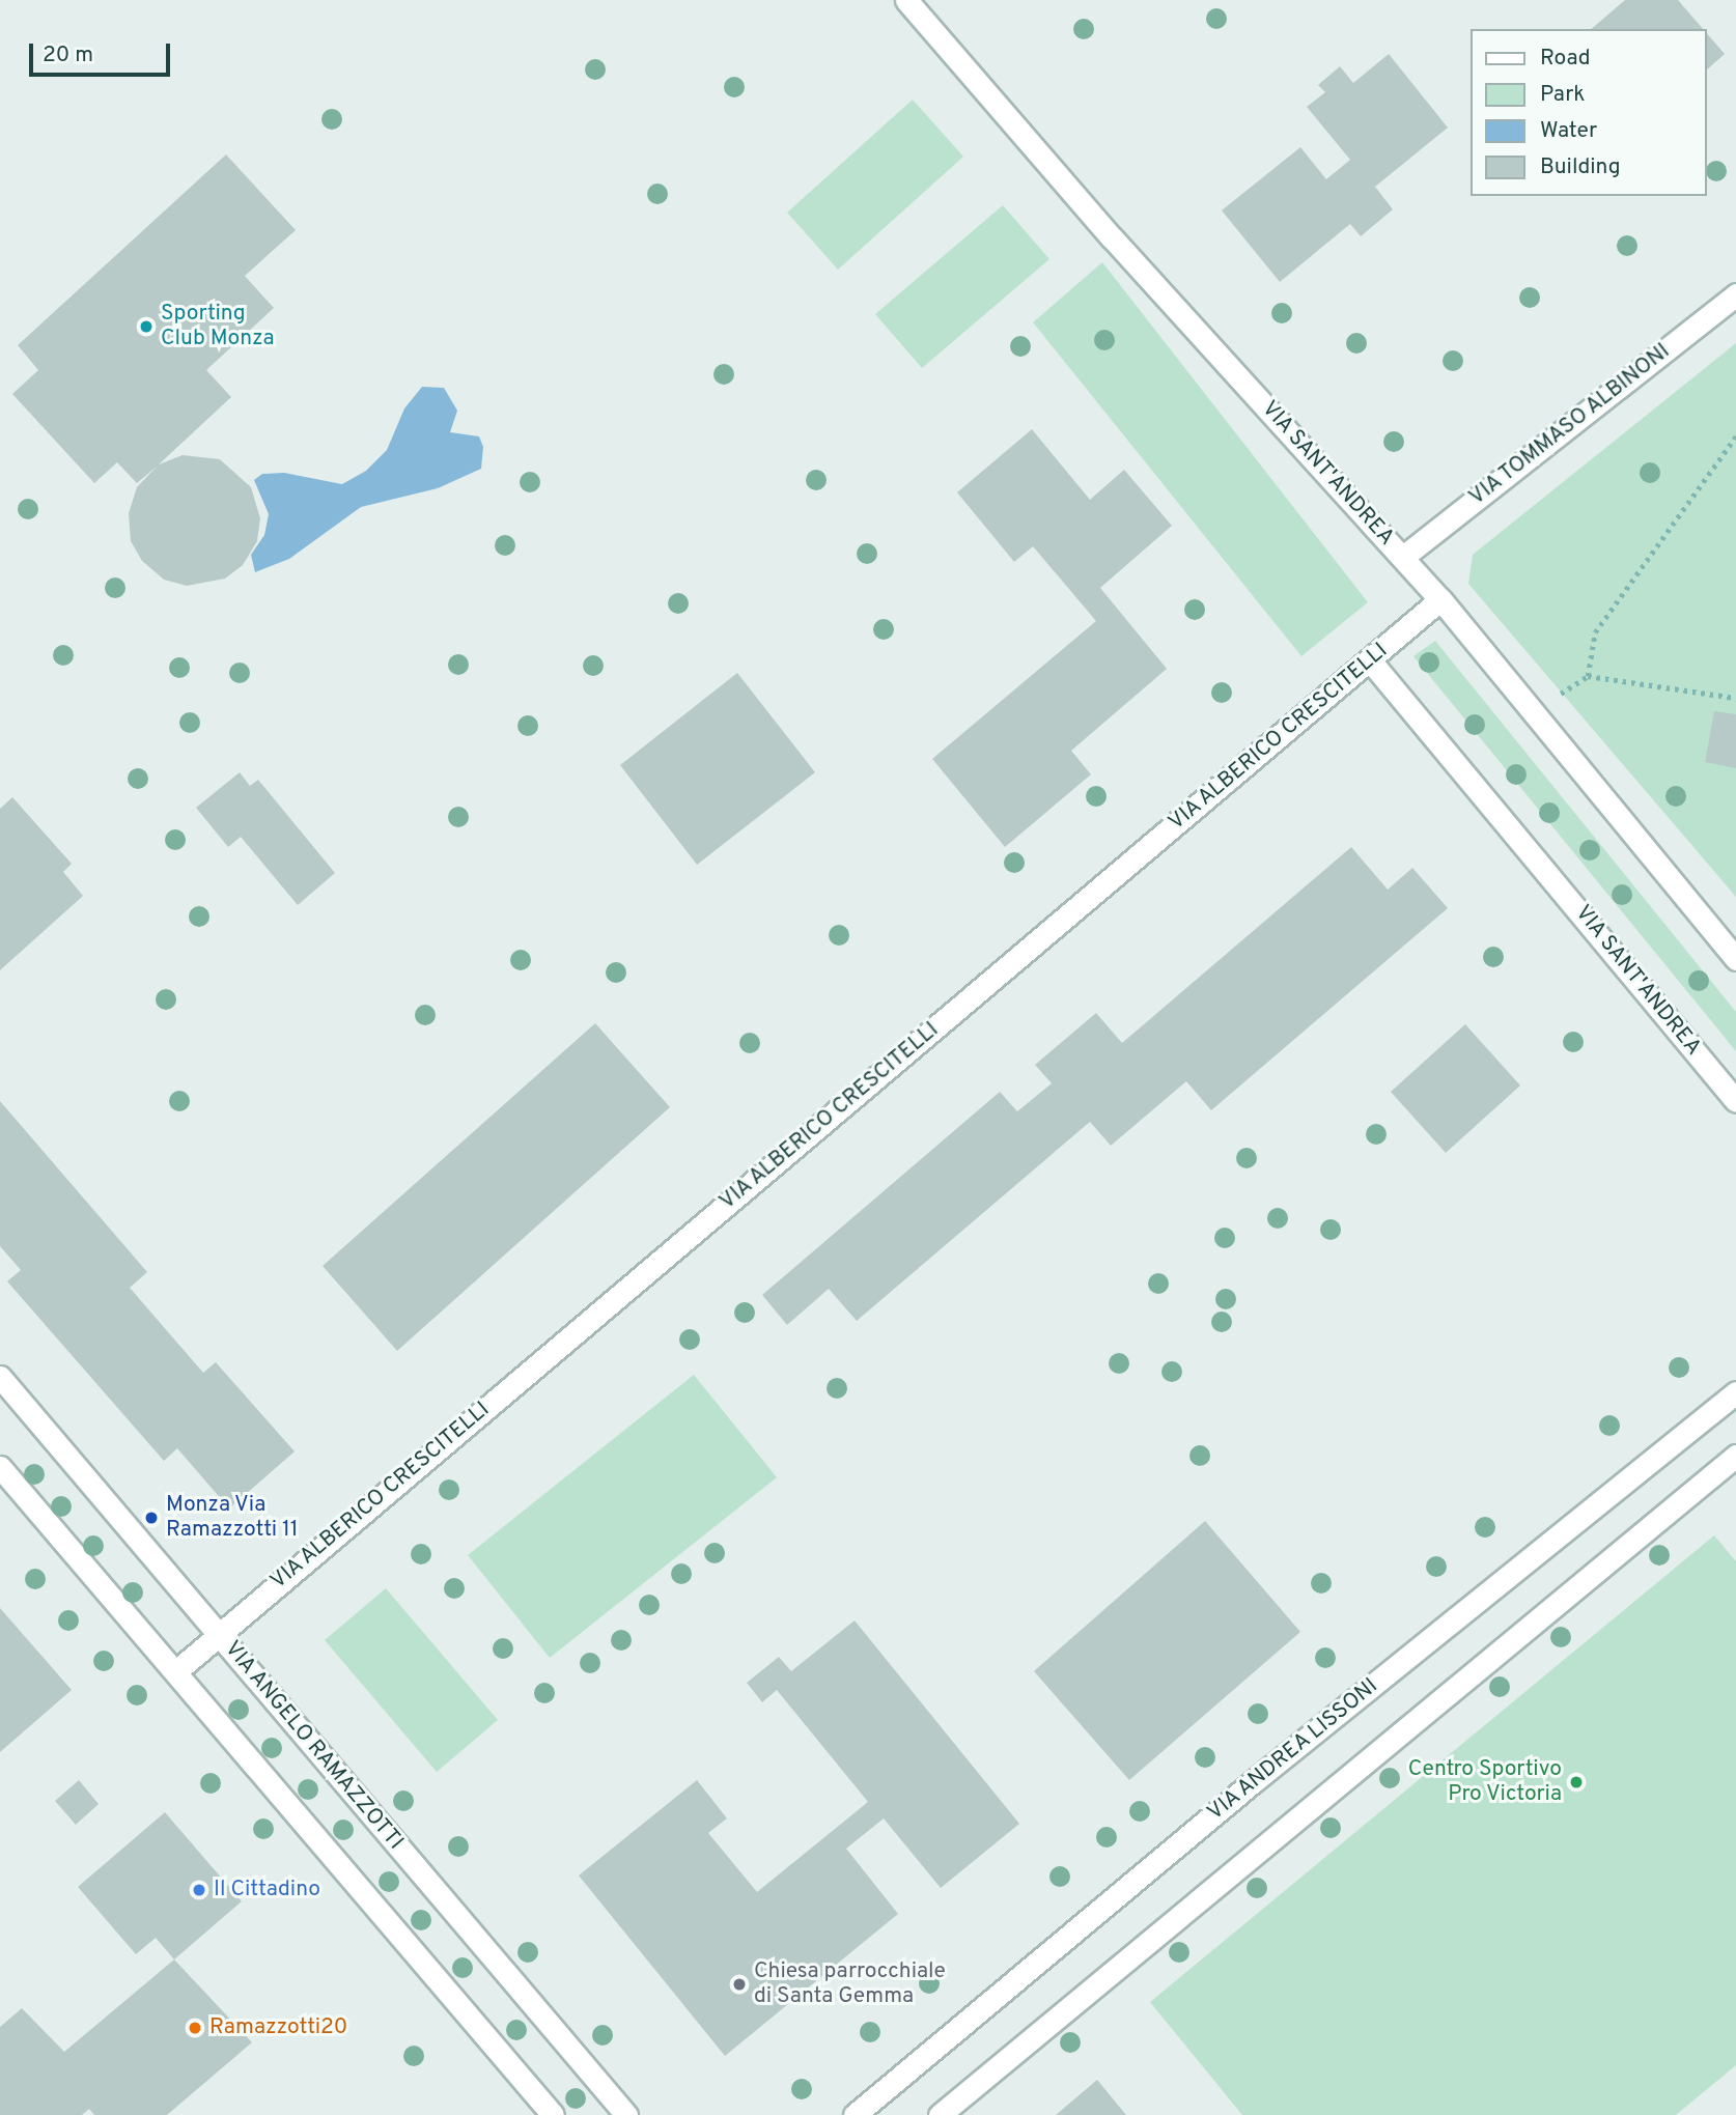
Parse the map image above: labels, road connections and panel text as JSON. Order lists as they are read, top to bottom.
{
  "streets": {
    "street": [
      "VIA TOMMASO ALBINONI",
      "VIA SANT'ANDREA",
      "VIA ALBERICO CRESCITELLI",
      "VIA ANGELO RAMAZZOTTI",
      "VIA ANDREA LISSONI"
    ]
  },
  "crossings": [
    ["VIA TOMMASO ALBINONI", "VIA SANT'ANDREA"],
    ["VIA SANT'ANDREA", "VIA ALBERICO CRESCITELLI"],
    ["VIA ALBERICO CRESCITELLI", "VIA ANGELO RAMAZZOTTI"]
  ],
  "places": [
    "Sporting Club Monza",
    "Monza Via Ramazzotti 11",
    "Centro Sportivo Pro Victoria",
    "Il Cittadino",
    "Chiesa parrocchiale di Santa Gemma",
    "Ramazzotti20"
  ],
  "legend": [
    "Road",
    "Park",
    "Water",
    "Building"
  ],
  "scale_bar": "20 m"
}
